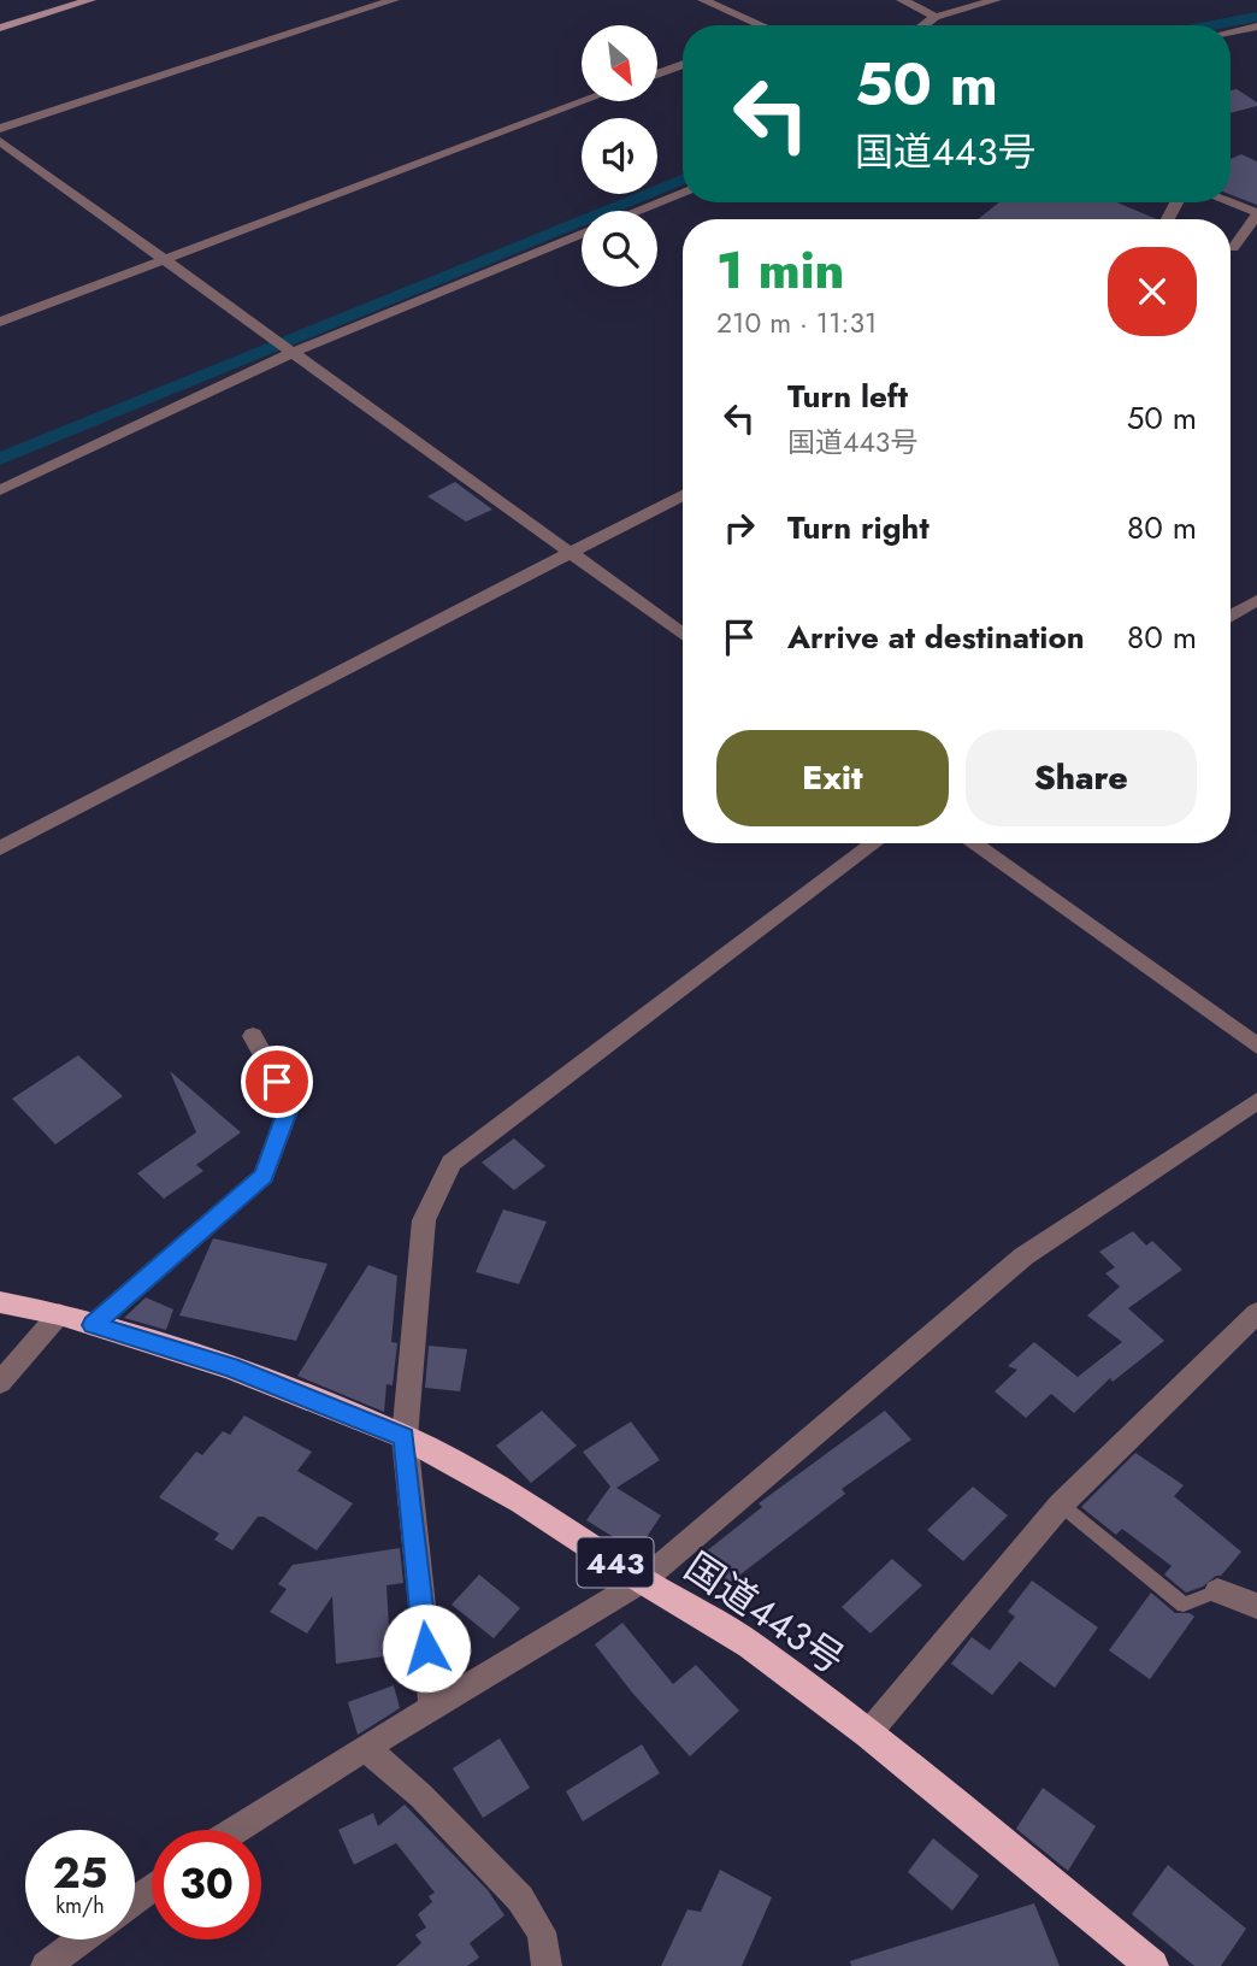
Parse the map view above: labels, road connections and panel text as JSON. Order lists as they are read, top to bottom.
{
  "streets": {
    "highway": ["443", "国道443号"]
  },
  "north": "bottom right",
  "page": {
    "turn": ["50 m", "国道443号"],
    "heading": ["1 min", "210 m · 11:31"],
    "list": [
      {
        "name": "Turn left",
        "note": "国道443号",
        "value": "50 m"
      },
      {
        "name": "Turn right",
        "value": "80 m"
      },
      {
        "name": "Arrive at destination",
        "value": "80 m"
      }
    ],
    "buttons": ["Exit", "Share"],
    "speed": "25 km/h",
    "limit": "30"
  }
}
